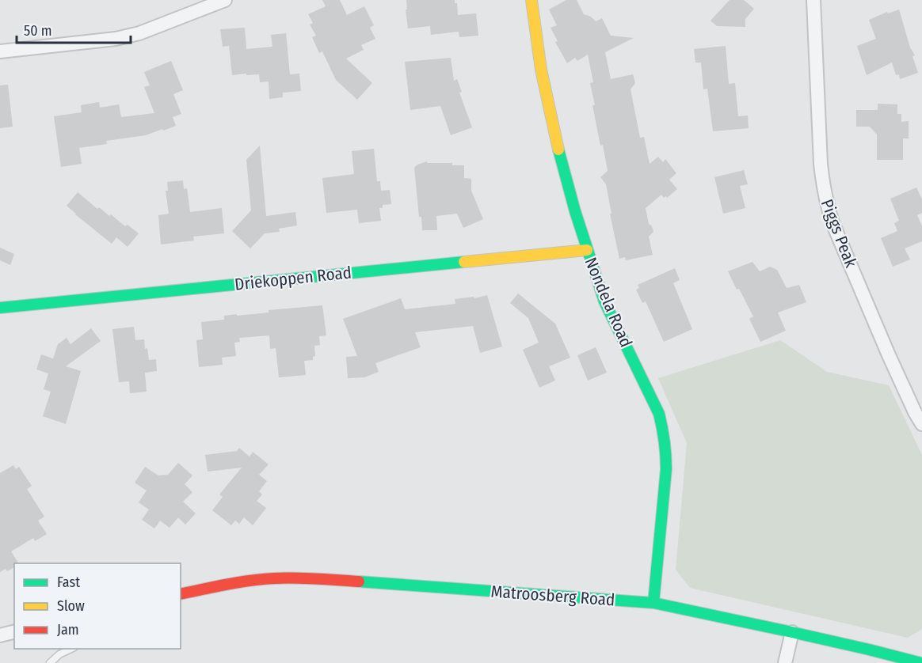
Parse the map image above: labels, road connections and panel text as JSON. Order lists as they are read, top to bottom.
{
  "streets": {
    "street": [
      "Piggs Peak",
      "Driekoppen Road",
      "Nondela Road",
      "Matroosberg Road"
    ]
  },
  "crossings": [
    ["Driekoppen Road", "Nondela Road"],
    ["Nondela Road", "Matroosberg Road"]
  ],
  "legend": ["Fast", "Slow", "Jam"],
  "scale_bar": "50 m"
}
